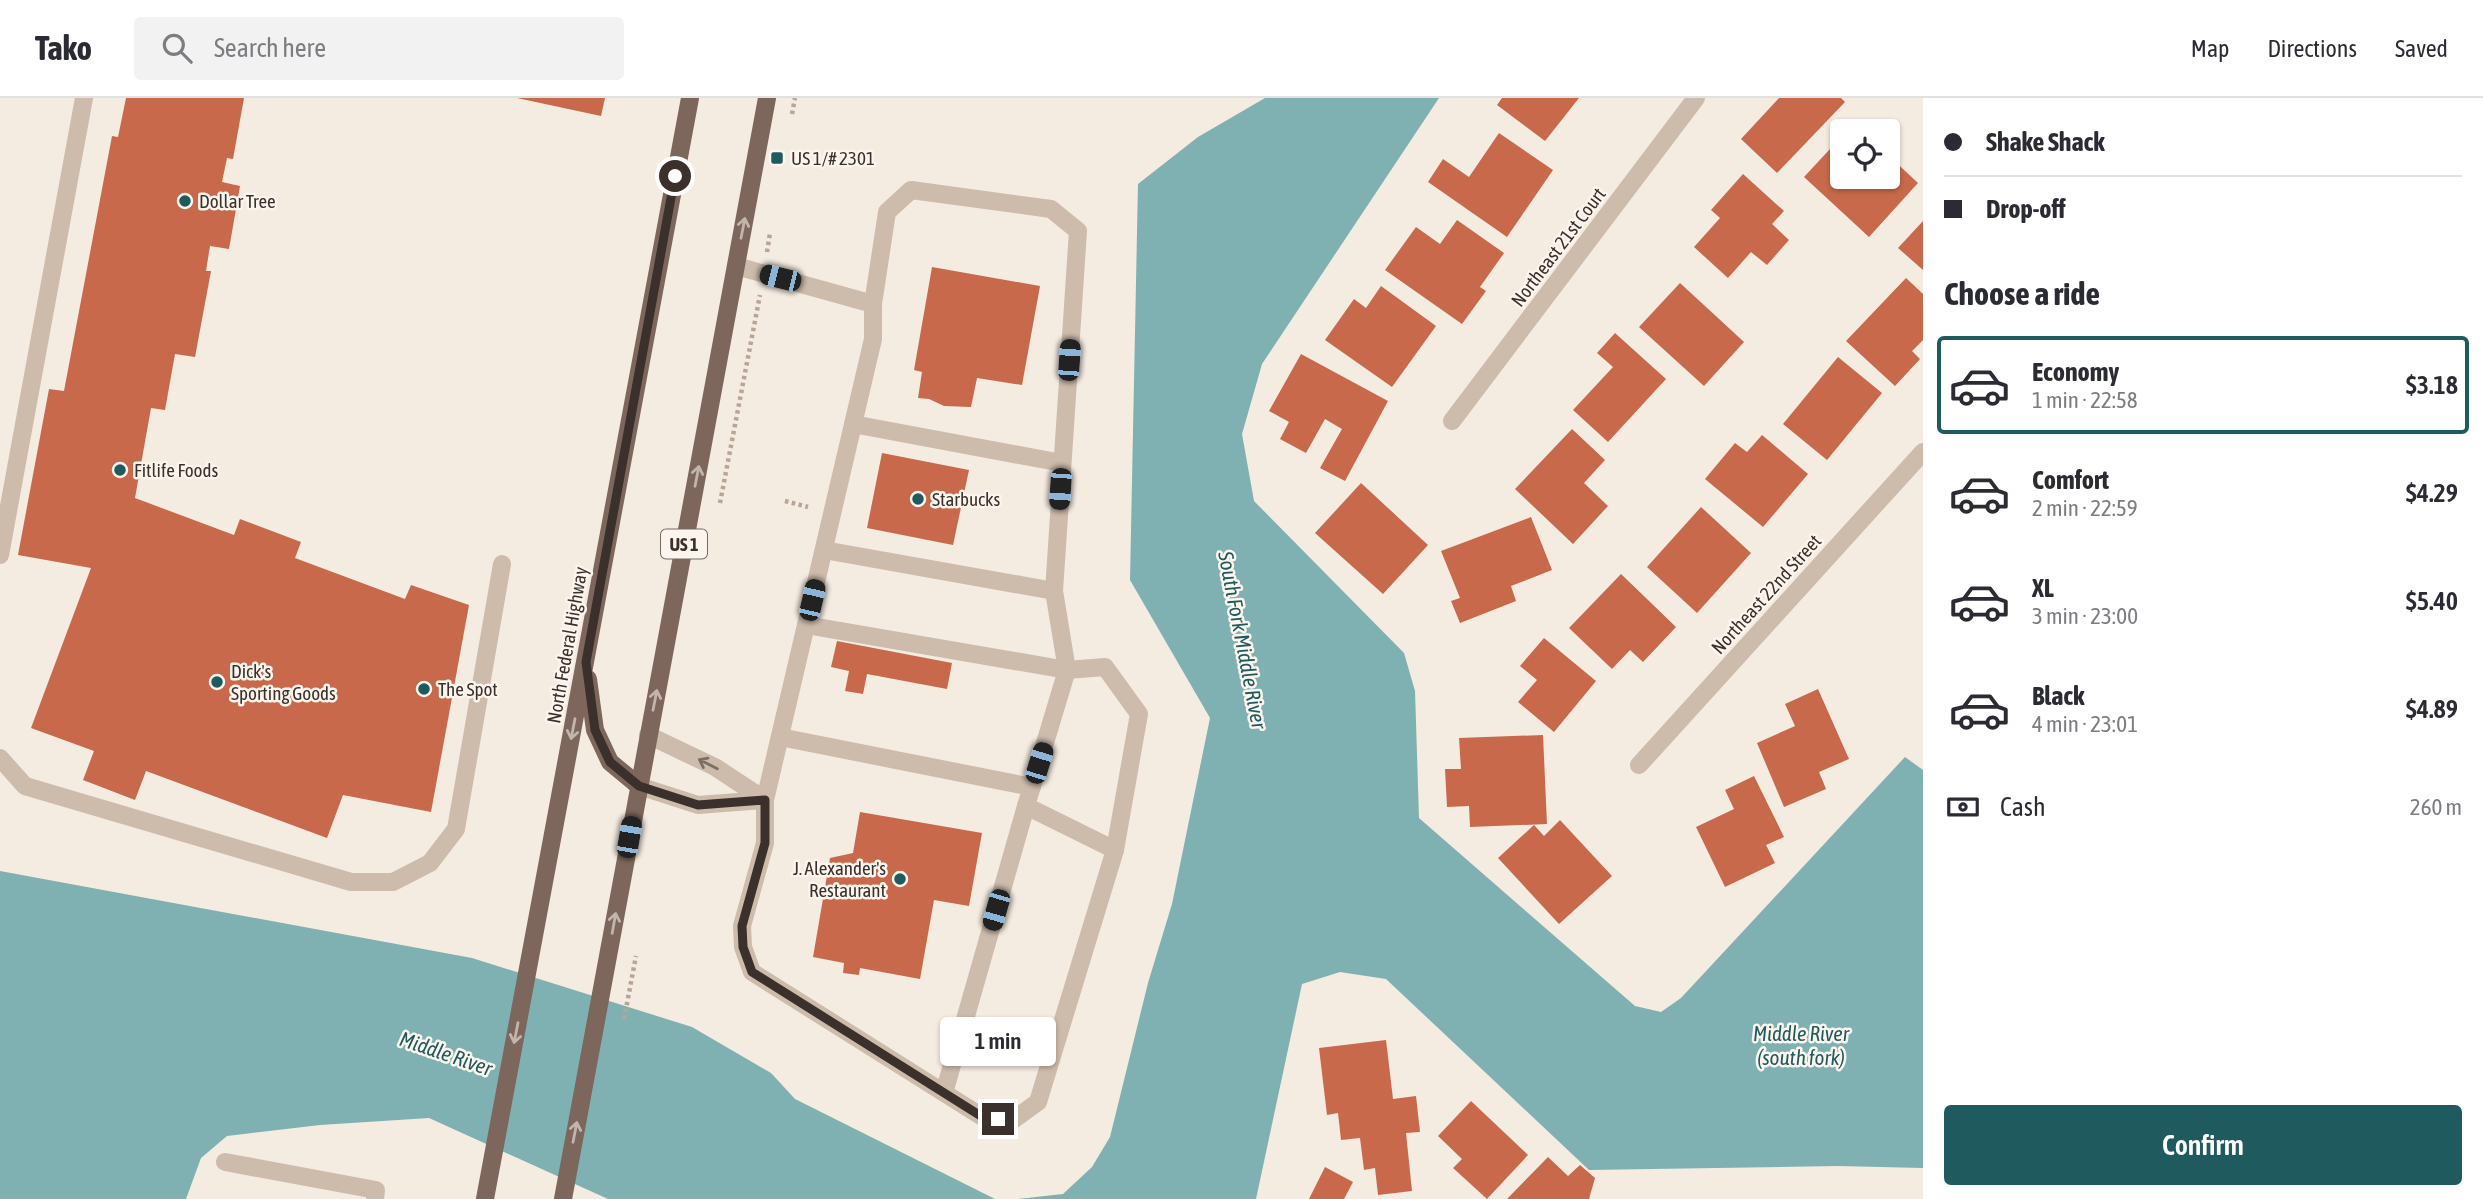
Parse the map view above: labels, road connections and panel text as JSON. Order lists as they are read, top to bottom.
{
  "streets": {
    "main road": ["US 1", "North Federal Highway"],
    "street": ["Northeast 21st Court", "Northeast 22nd Street"]
  },
  "water": ["South Fork Middle River", "Middle River (south fork)", "Middle River"],
  "places": {
    "transit": ["US 1/# 2301"],
    "other": [
      "Dollar Tree",
      "Fitlife Foods",
      "Starbucks",
      "Dick's Sporting Goods",
      "The Spot",
      "J. Alexander's Restaurant"
    ]
  },
  "page": {
    "header": "Tako",
    "search": "Search here",
    "nav": ["Map", "Directions", "Saved"],
    "banner": ["Shake Shack", "Drop-off"],
    "heading": "Choose a ride",
    "list": [
      {
        "name": "Economy",
        "note": "1 min · 22:58",
        "value": "$3.18"
      },
      {
        "name": "Comfort",
        "note": "2 min · 22:59",
        "value": "$4.29"
      },
      {
        "name": "XL",
        "note": "3 min · 23:00",
        "value": "$5.40"
      },
      {
        "name": "Black",
        "note": "4 min · 23:01",
        "value": "$4.89"
      }
    ],
    "pay": ["Cash", "260 m"],
    "bubble": "1 min",
    "buttons": "Confirm"
  }
}
